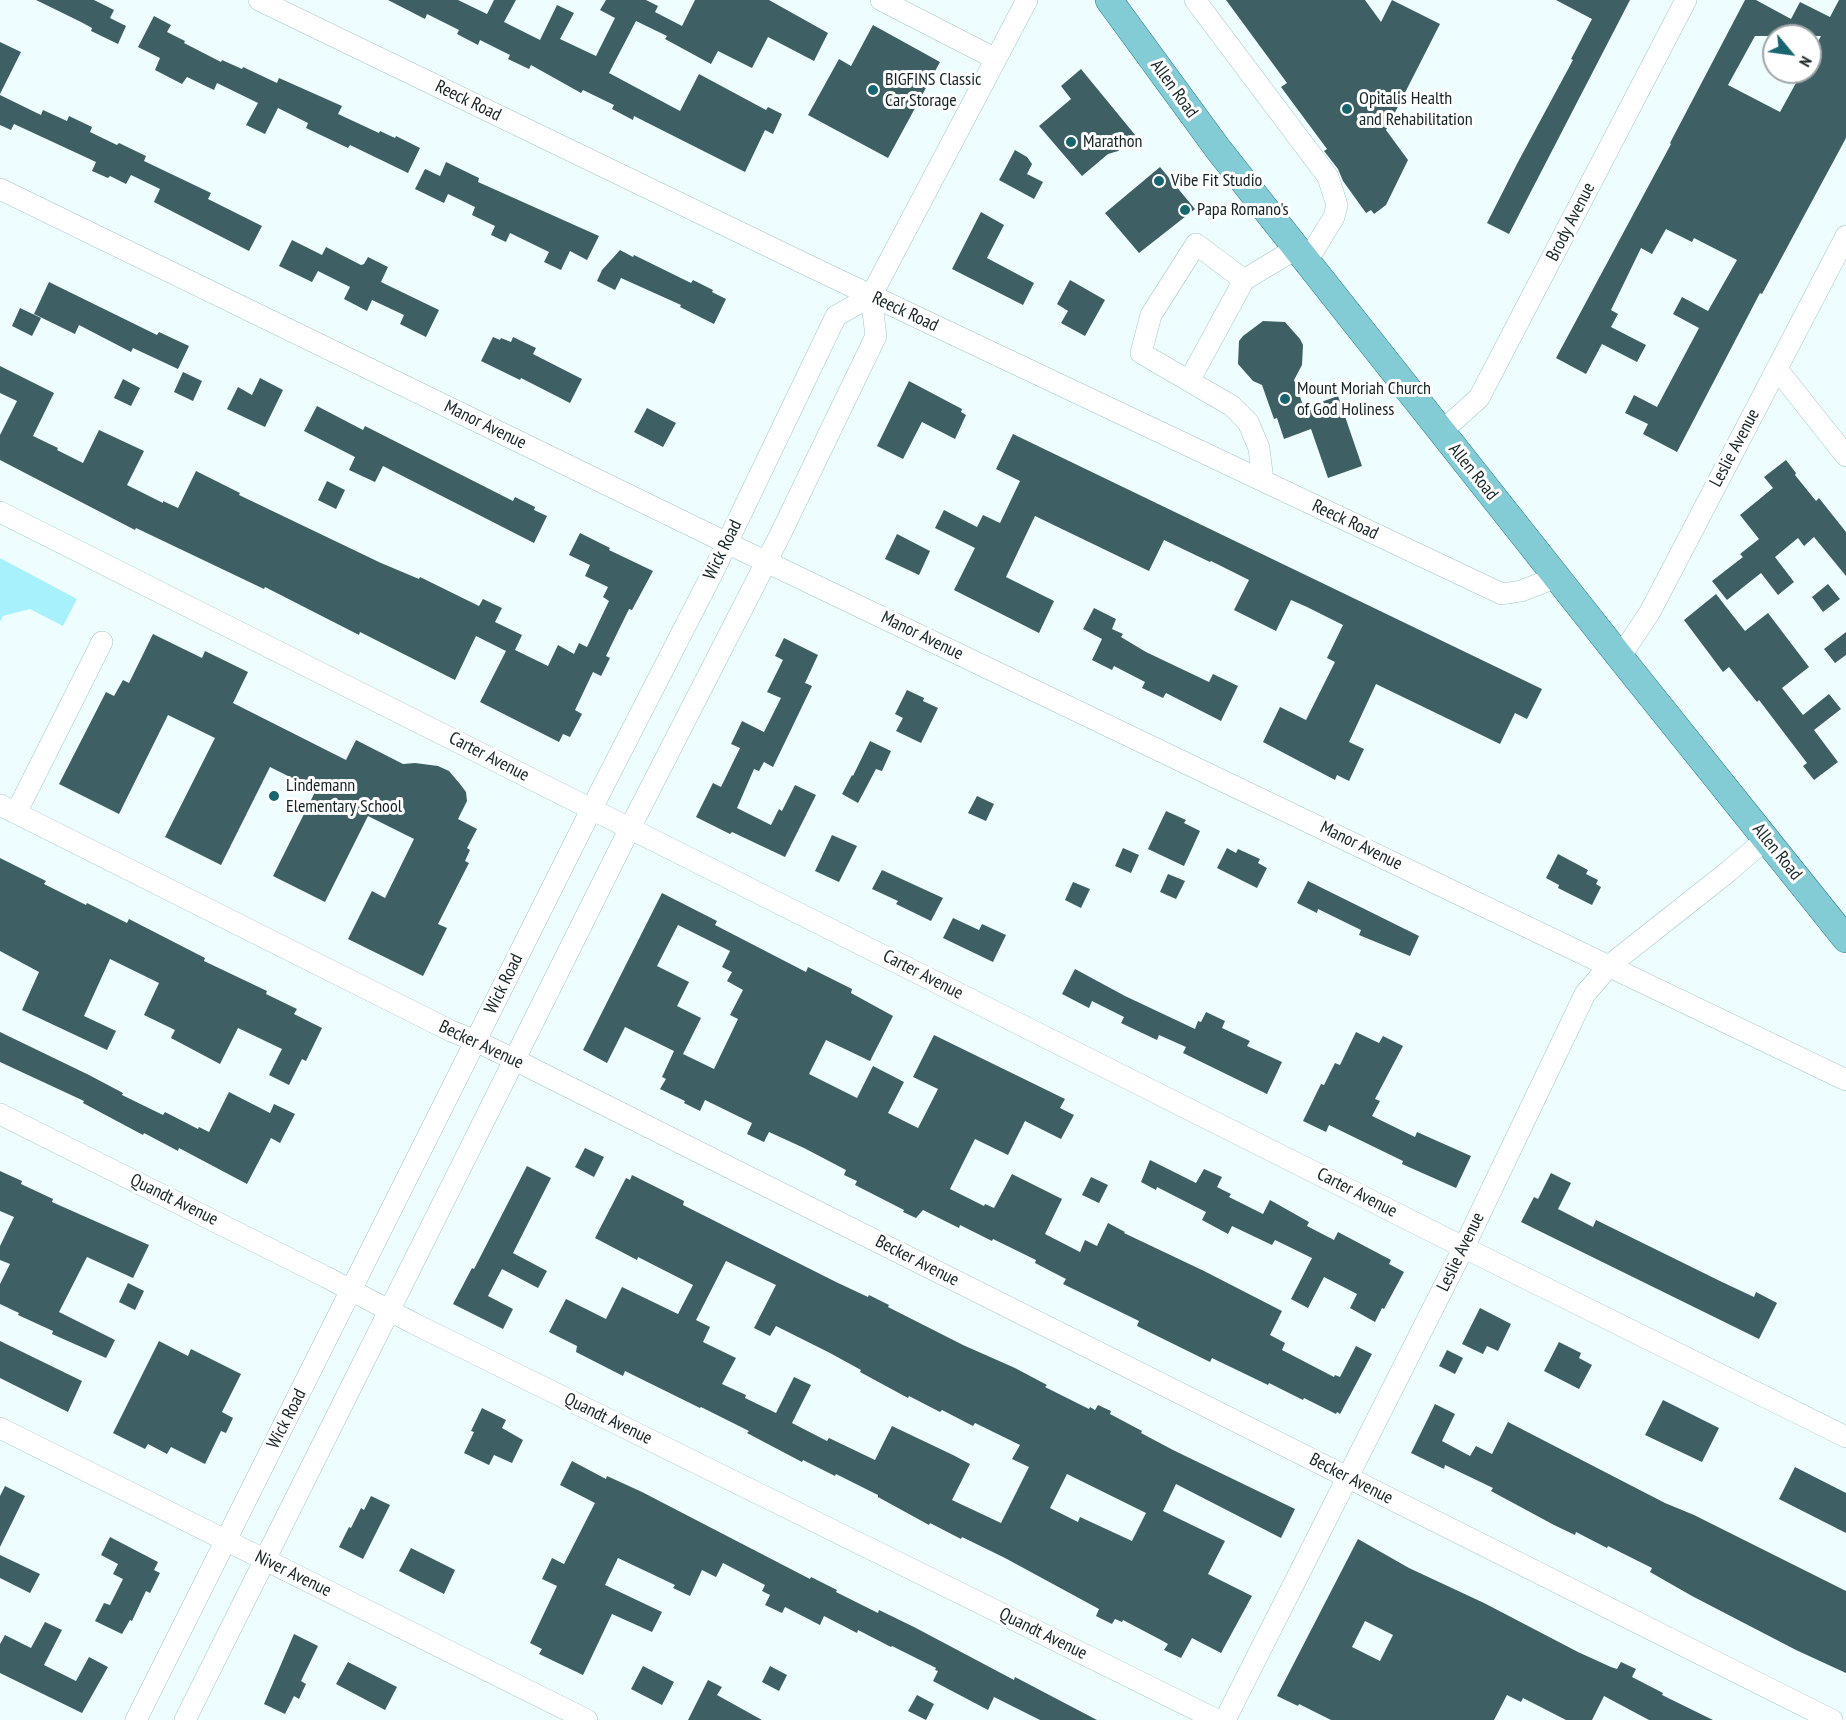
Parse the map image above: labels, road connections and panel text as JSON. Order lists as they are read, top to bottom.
{
  "streets": {
    "main road": ["Allen Road"],
    "street": [
      "Reeck Road",
      "Brody Avenue",
      "Manor Avenue",
      "Leslie Avenue",
      "Wick Road",
      "Carter Avenue",
      "Becker Avenue",
      "Quandt Avenue",
      "Niver Avenue"
    ]
  },
  "crossings": [
    ["Allen Road", "Reeck Road"],
    ["Allen Road", "Brody Avenue"],
    ["Allen Road", "Leslie Avenue"],
    ["Reeck Road", "Wick Road"],
    ["Manor Avenue", "Leslie Avenue"],
    ["Manor Avenue", "Wick Road"],
    ["Leslie Avenue", "Carter Avenue"],
    ["Leslie Avenue", "Becker Avenue"],
    ["Wick Road", "Carter Avenue"],
    ["Wick Road", "Becker Avenue"],
    ["Wick Road", "Quandt Avenue"],
    ["Wick Road", "Niver Avenue"]
  ],
  "places": [
    "BIGFINS Classic Car Storage",
    "Opitalis Health and Rehabilitation",
    "Marathon",
    "Vibe Fit Studio",
    "Papa Romano's",
    "Mount Moriah Church of God Holiness",
    "Lindemann Elementary School"
  ],
  "north": "bottom right"
}
